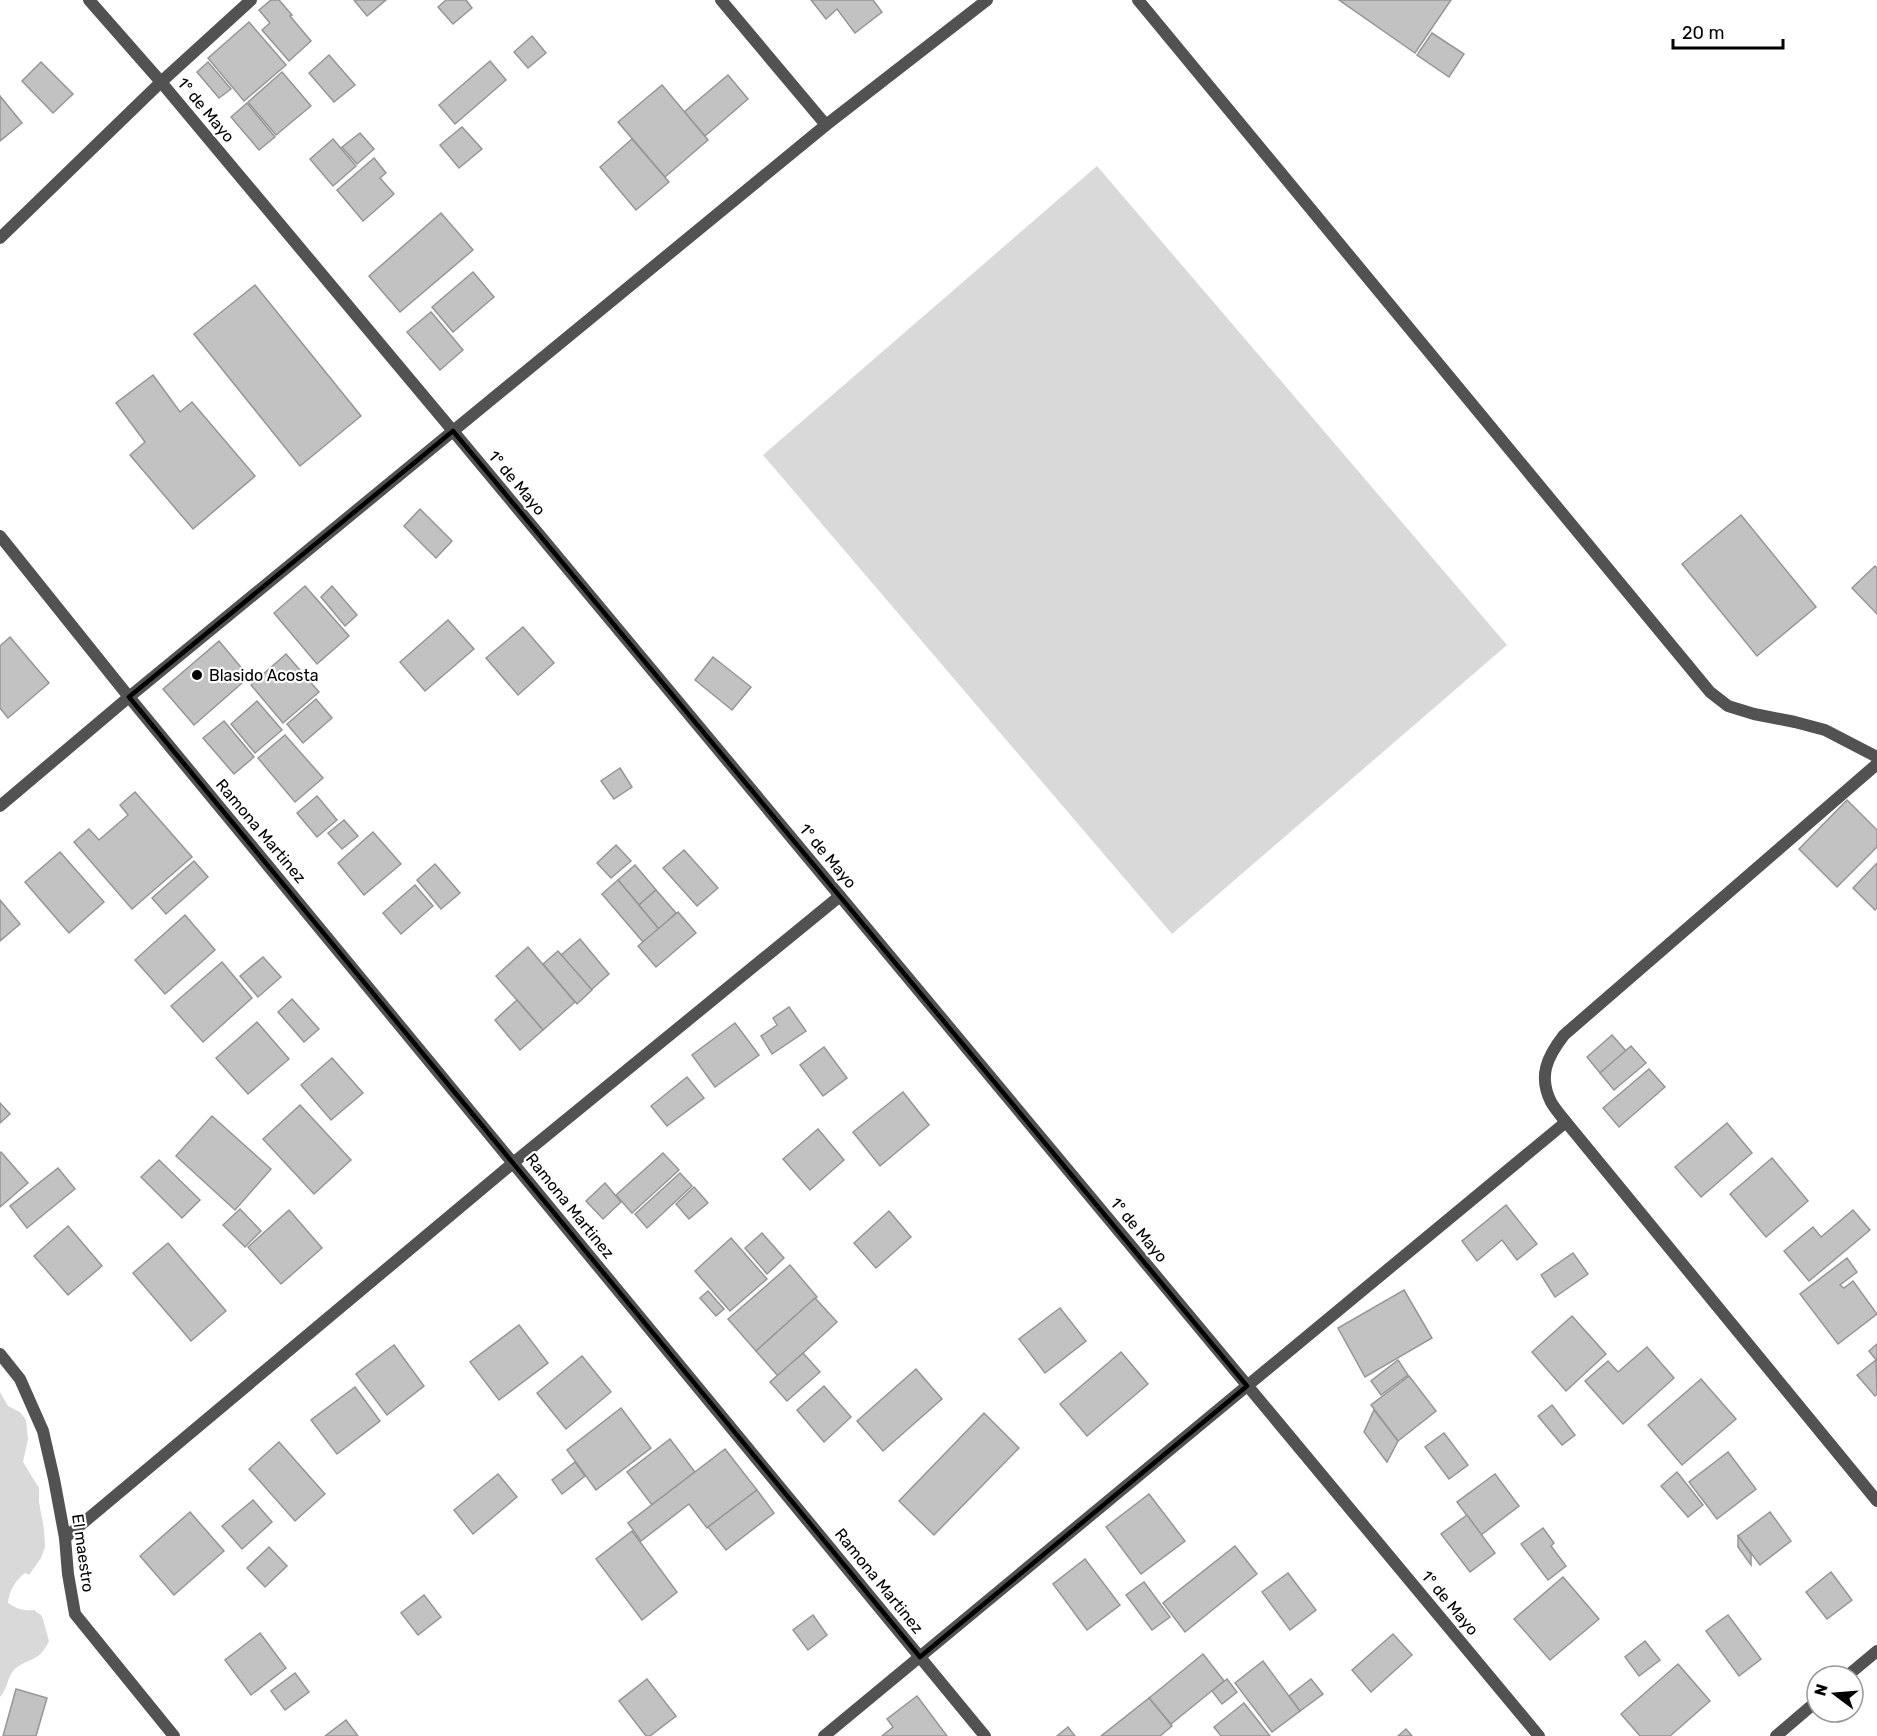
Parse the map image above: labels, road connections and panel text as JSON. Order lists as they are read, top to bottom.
{
  "streets": {
    "street": ["1° de Mayo", "Ramona Martinez", "El maestro"]
  },
  "places": ["Blasido Acosta"],
  "scale_bar": "20 m",
  "north": "left"
}
